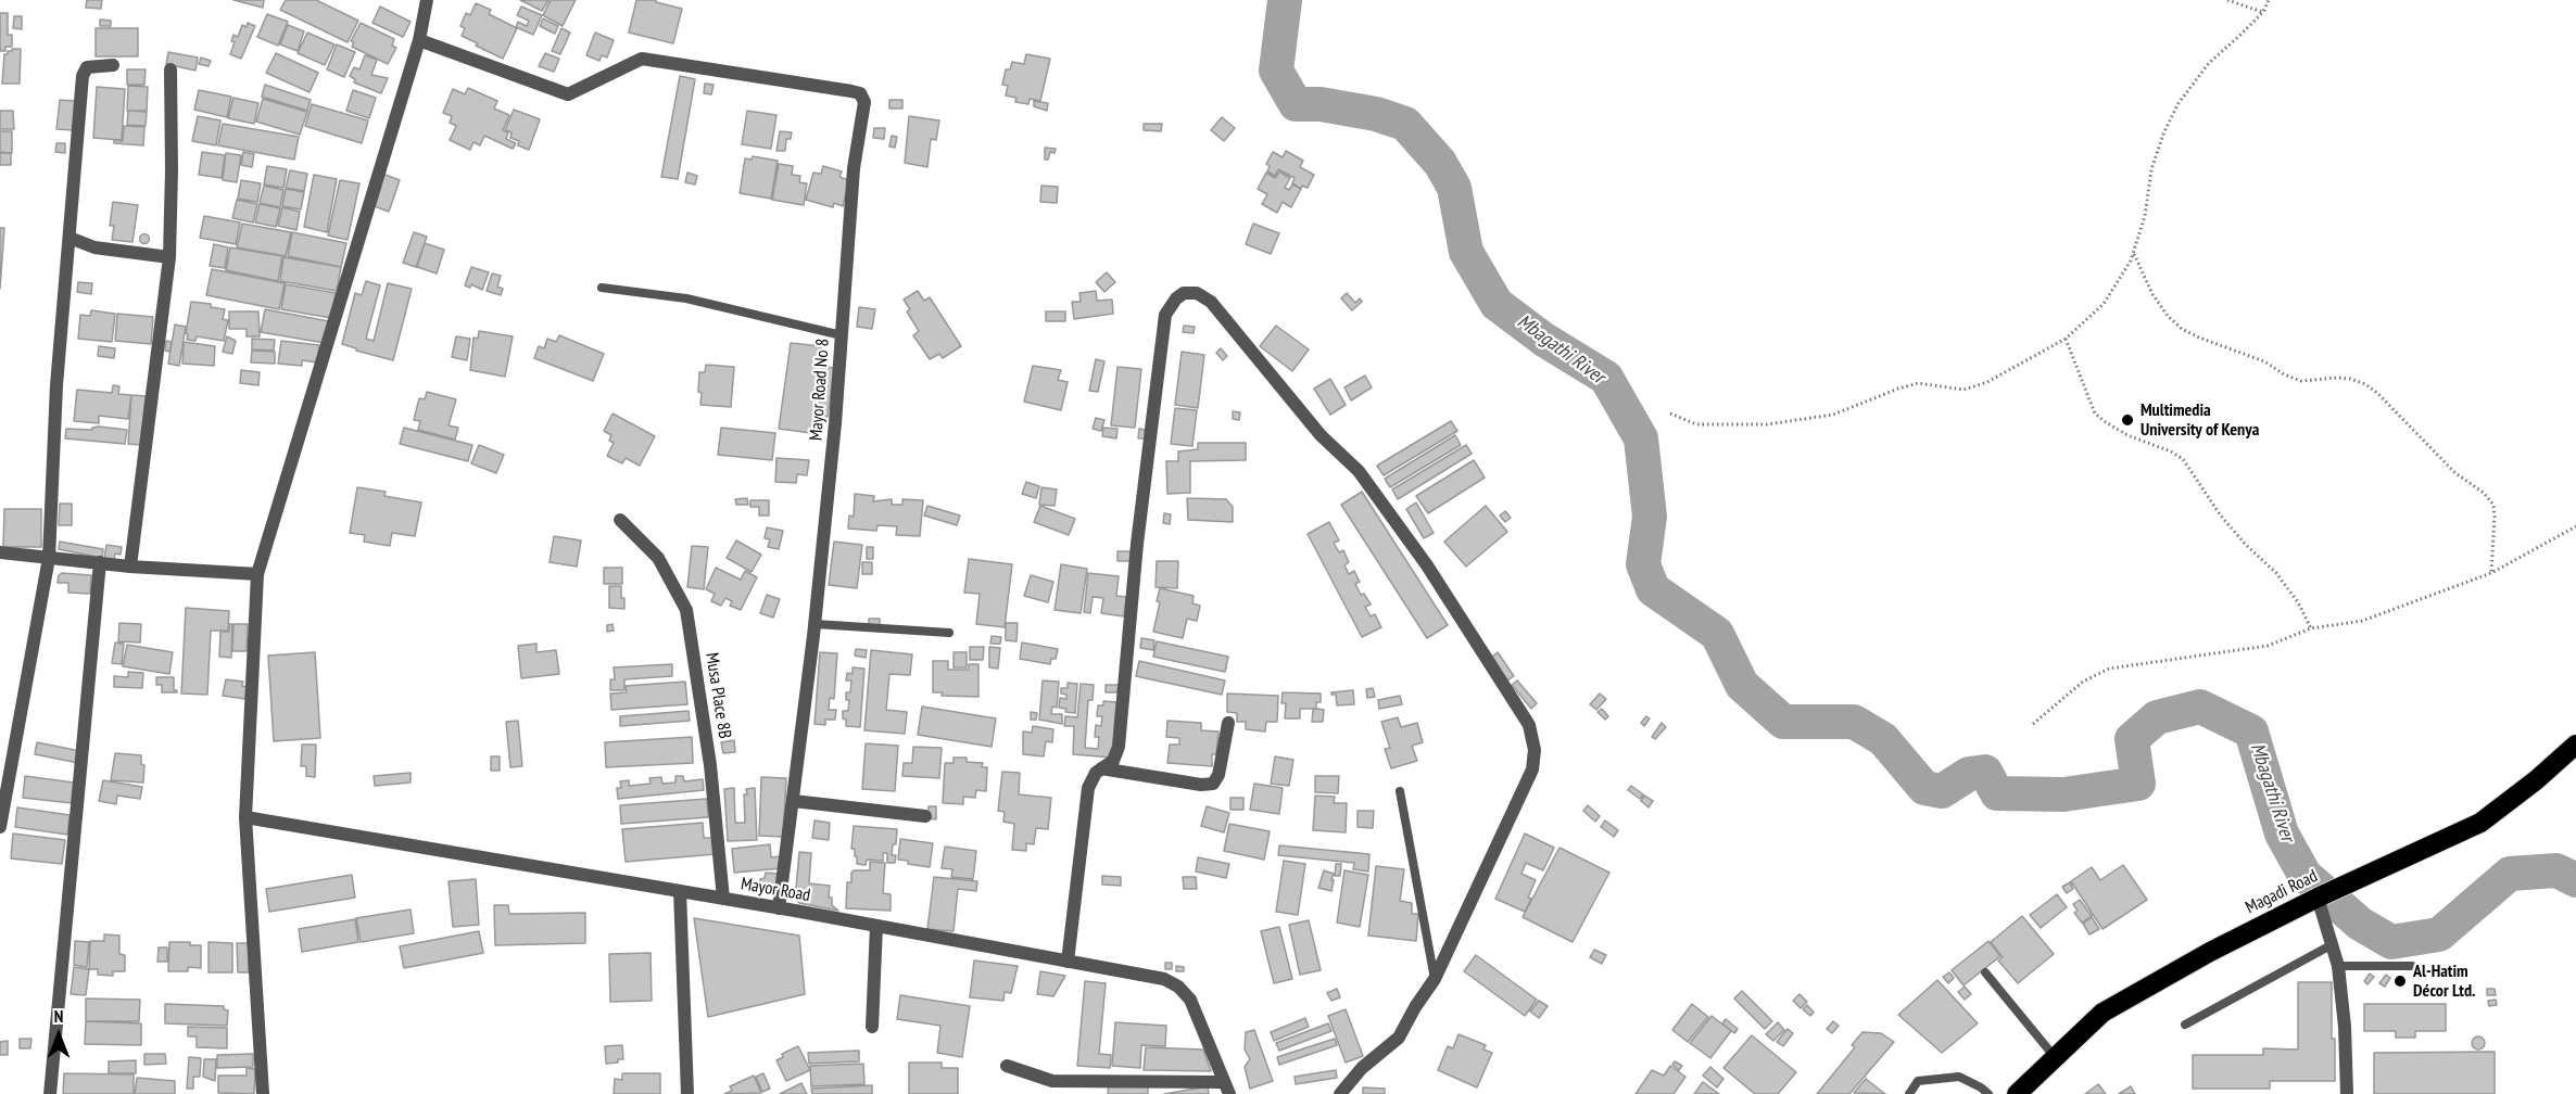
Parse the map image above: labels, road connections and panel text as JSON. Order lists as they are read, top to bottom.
{
  "streets": {
    "highway": ["Magadi Road"],
    "street": ["Mayor Road No 8", "Musa Place 8B", "Mayor Road"]
  },
  "crossings": [
    ["Mayor Road No 8", "Mayor Road"],
    ["Musa Place 8B", "Mayor Road"]
  ],
  "water": ["Mbagathi River"],
  "places": ["Multimedia University of Kenya", "Al-Hatim Décor Ltd."],
  "north": "top"
}
